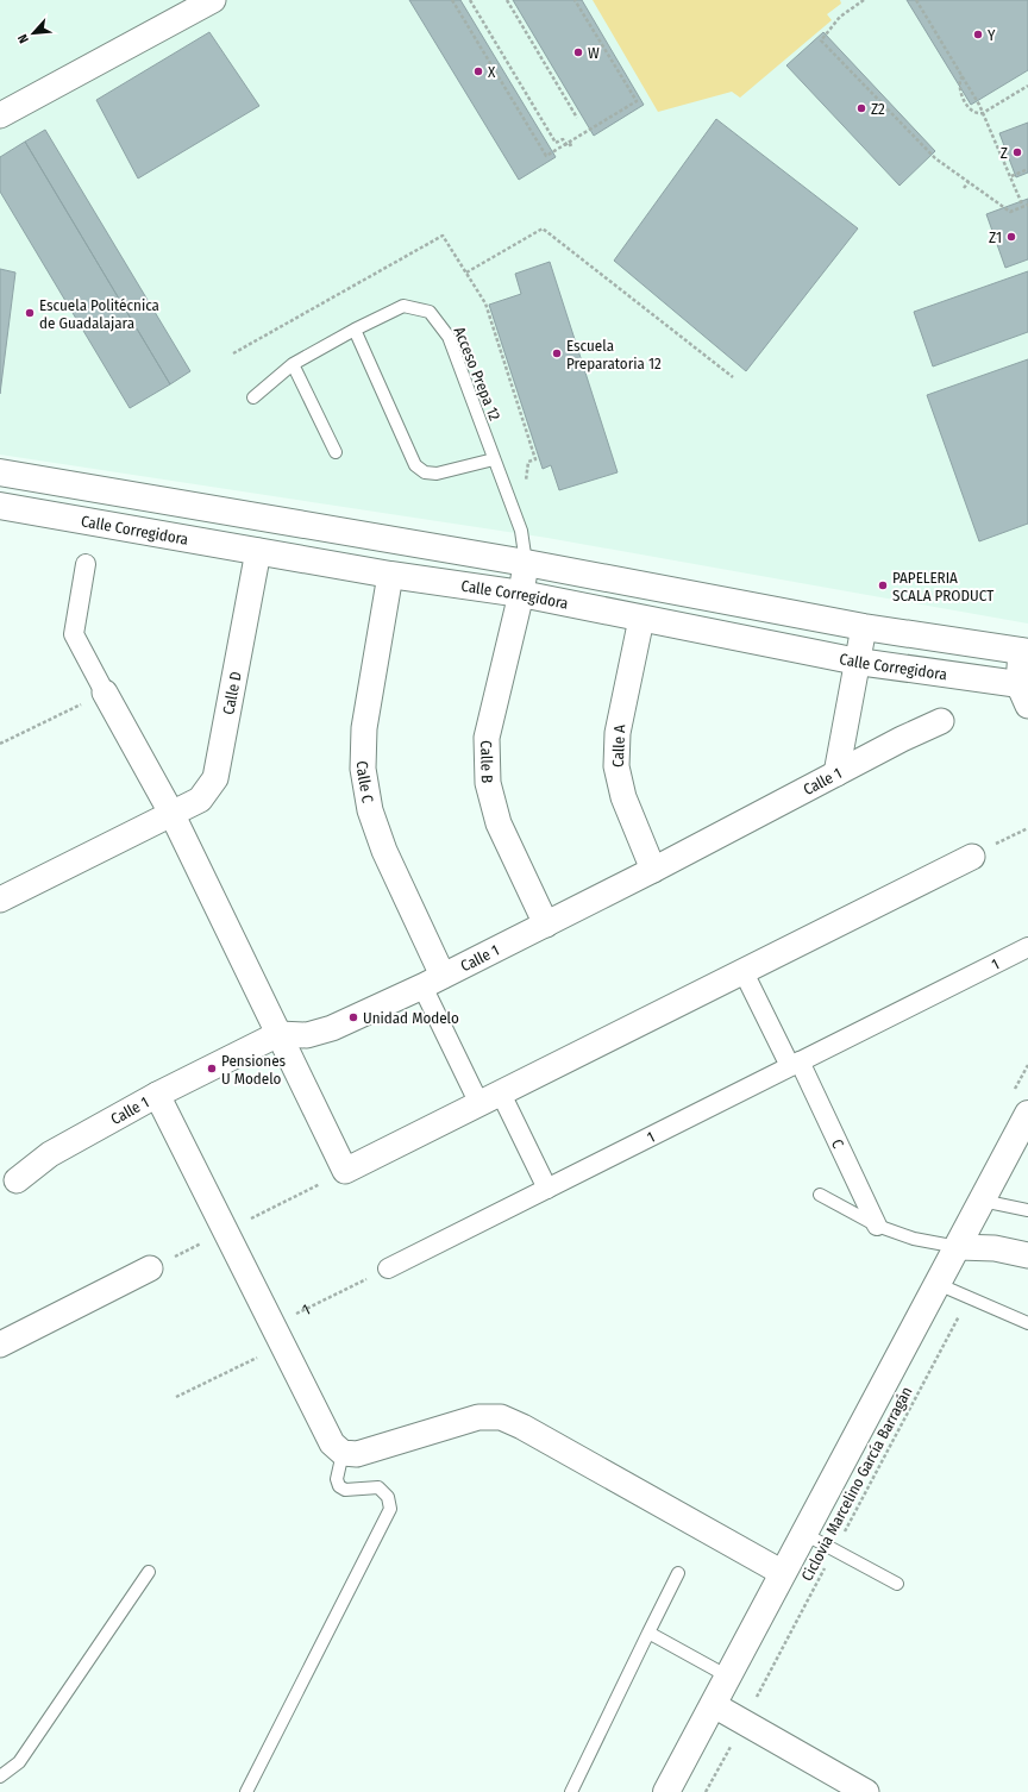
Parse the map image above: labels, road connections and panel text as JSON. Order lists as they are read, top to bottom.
{
  "streets": {
    "street": [
      "Calle Corregidora",
      "Calle D",
      "Calle A",
      "Calle B",
      "Calle 1",
      "Calle C",
      "1",
      "C"
    ],
    "lane": ["Acceso Prepa 12"],
    "path": ["Ciclovia Marcelino García Barragán"]
  },
  "crossings": [
    ["Acceso Prepa 12", "Calle Corregidora"],
    ["Acceso Prepa 12", "Calle B"],
    ["Calle Corregidora", "Calle D"],
    ["Calle Corregidora", "Calle A"],
    ["Calle Corregidora", "Calle B"],
    ["Calle Corregidora", "Calle C"],
    ["Calle A", "Calle 1"],
    ["Calle B", "Calle 1"],
    ["Calle 1", "Calle C"],
    ["1", "C"]
  ],
  "places": [
    "Y",
    "W",
    "X",
    "Z2",
    "Z",
    "Z1",
    "Escuela Politécnica de Guadalajara",
    "Escuela Preparatoria 12",
    "PAPELERIA SCALA PRODUCT",
    "Unidad Modelo",
    "Pensiones U Modelo"
  ],
  "north": "bottom left"
}
